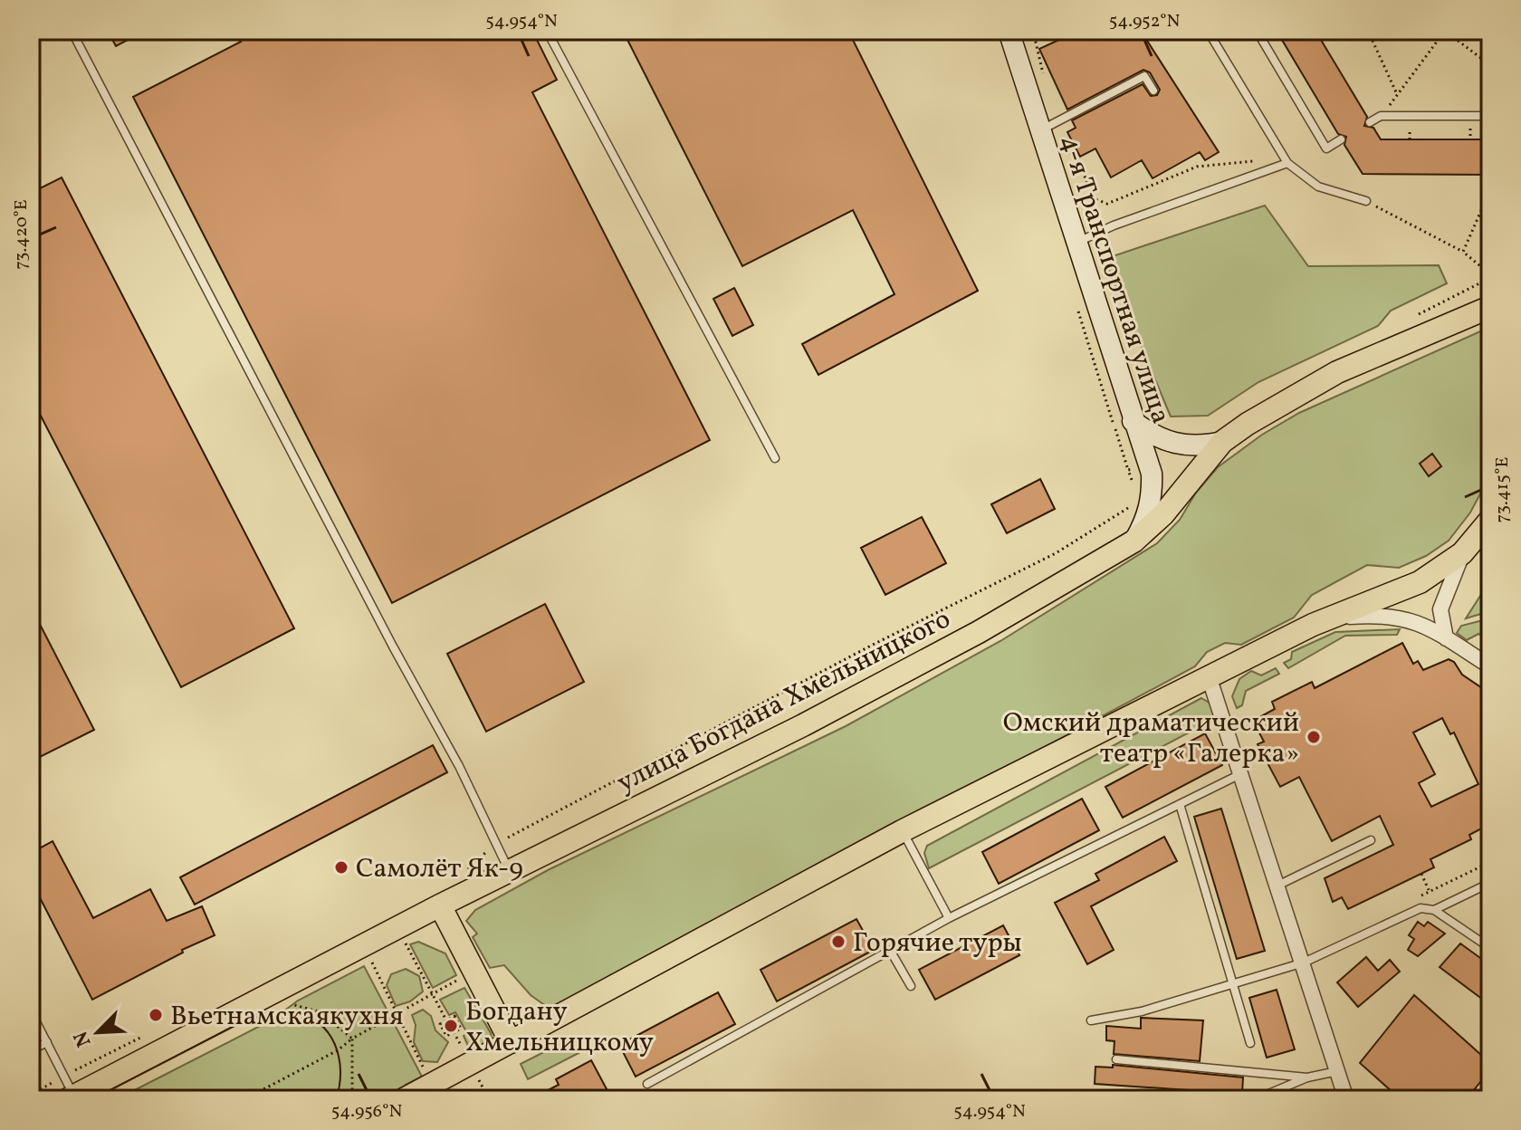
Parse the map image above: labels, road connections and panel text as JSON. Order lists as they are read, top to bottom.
{
  "streets": {
    "main road": ["4-я Транспортная улица", "улица Богдана Хмельницкого"]
  },
  "crossings": [
    ["4-я Транспортная улица", "улица Богдана Хмельницкого"]
  ],
  "places": [
    "Омский драматический театр «Галерка»",
    "Самолёт Як-9",
    "Горячие туры",
    "Вьетнамскаякухня",
    "Богдану Хмельницкому"
  ],
  "north": "bottom left",
  "coordinates": [
    "54.954°N",
    "54.952°N",
    "73.420°E",
    "73.415°E",
    "54.956°N"
  ]
}
